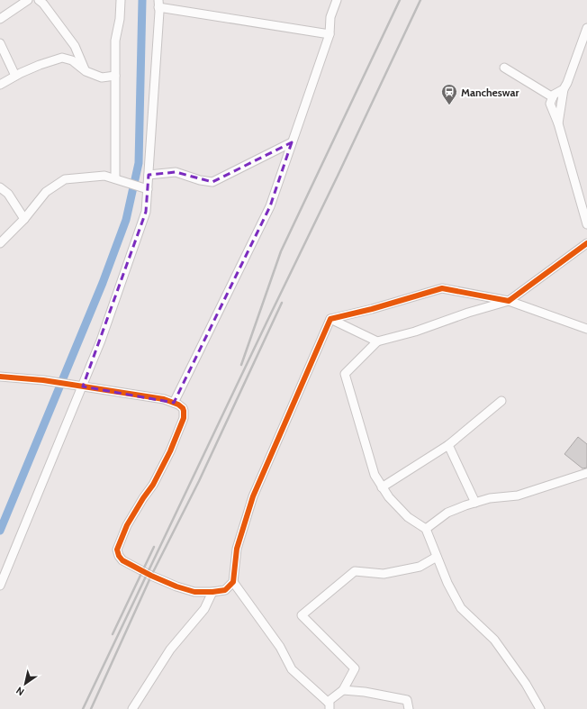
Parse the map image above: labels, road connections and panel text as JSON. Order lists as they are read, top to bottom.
{
  "places": {
    "station": ["Mancheswar"]
  },
  "north": "bottom left"
}
